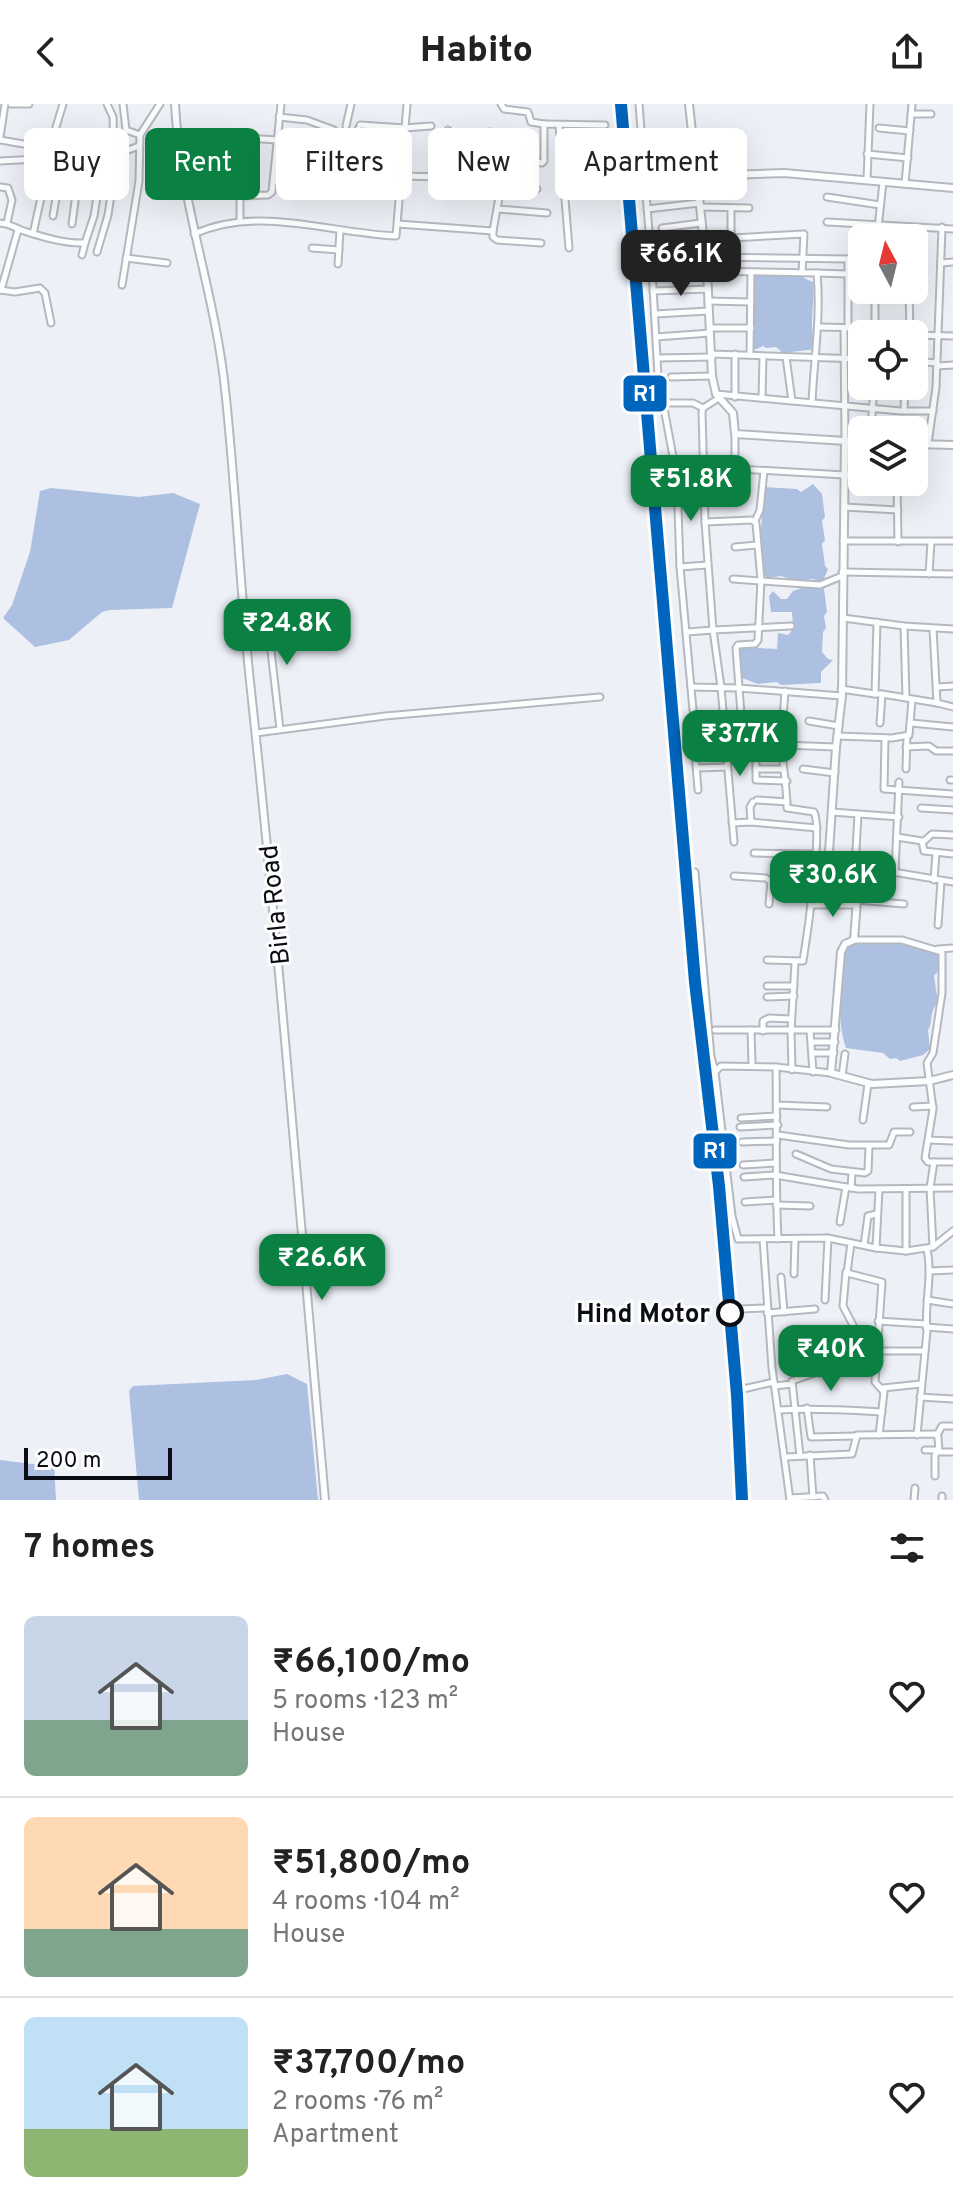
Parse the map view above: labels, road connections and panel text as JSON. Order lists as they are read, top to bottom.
{
  "streets": {
    "street": ["Birla Road"]
  },
  "places": ["Hind Motor"],
  "lines": ["transit line R1"],
  "scale_bar": "200 m",
  "north": "top",
  "page": {
    "header": "Habito",
    "chip": [
      "Buy",
      "Rent",
      "Filters",
      "New",
      "Apartment"
    ],
    "price": [
      "₹66.1K",
      "₹51.8K",
      "₹24.8K",
      "₹37.7K",
      "₹30.6K",
      "₹26.6K",
      "₹40K"
    ],
    "scale": "200 m",
    "heading": "7 homes",
    "list": [
      {
        "name": "₹66,100/mo",
        "note": "5 rooms · 123 m² · House"
      },
      {
        "name": "₹51,800/mo",
        "note": "4 rooms · 104 m² · House"
      },
      {
        "name": "₹37,700/mo",
        "note": "2 rooms · 76 m² · Apartment"
      }
    ]
  }
}
